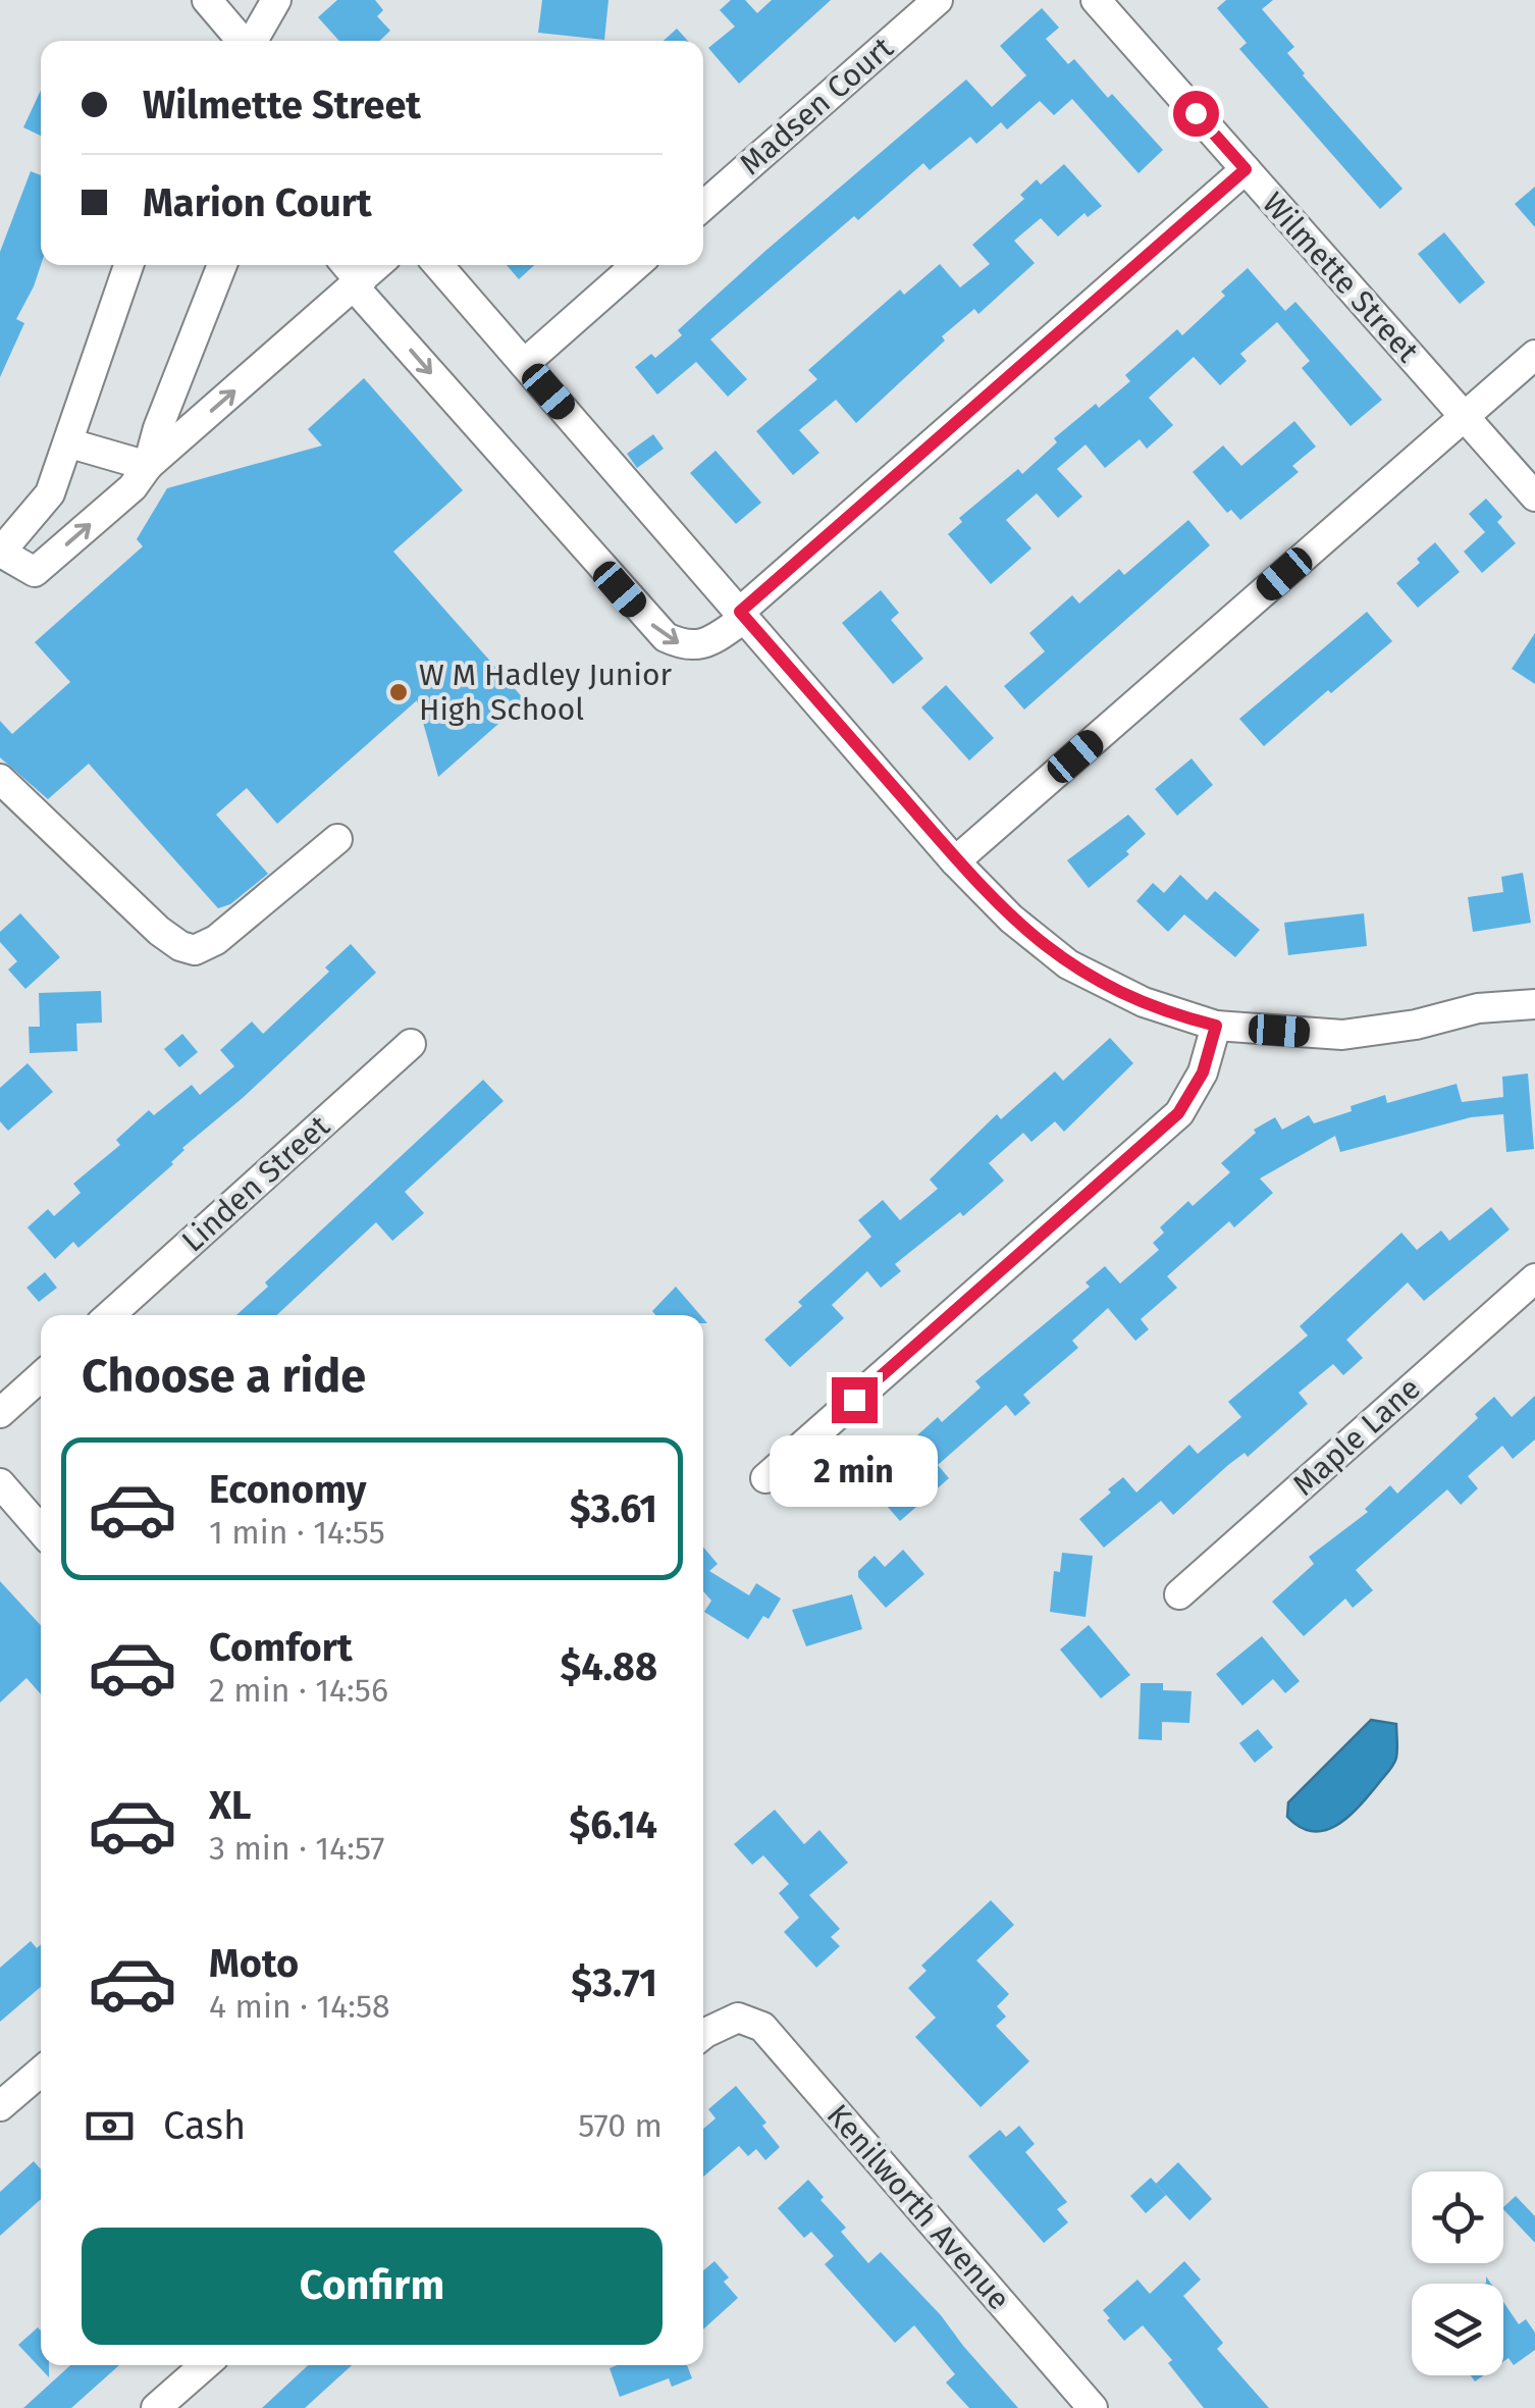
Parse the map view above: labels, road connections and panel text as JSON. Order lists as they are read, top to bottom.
{
  "streets": {
    "street": [
      "Madsen Court",
      "Wilmette Street",
      "Linden Street",
      "Maple Lane",
      "Kenilworth Avenue"
    ]
  },
  "places": ["W M Hadley Junior High School"],
  "page": {
    "banner": ["Wilmette Street", "Marion Court"],
    "heading": "Choose a ride",
    "bubble": "2 min",
    "list": [
      {
        "name": "Economy",
        "note": "1 min · 14:55",
        "value": "$3.61"
      },
      {
        "name": "Comfort",
        "note": "2 min · 14:56",
        "value": "$4.88"
      },
      {
        "name": "XL",
        "note": "3 min · 14:57",
        "value": "$6.14"
      },
      {
        "name": "Moto",
        "note": "4 min · 14:58",
        "value": "$3.71"
      }
    ],
    "pay": ["Cash", "570 m"],
    "buttons": "Confirm"
  }
}
